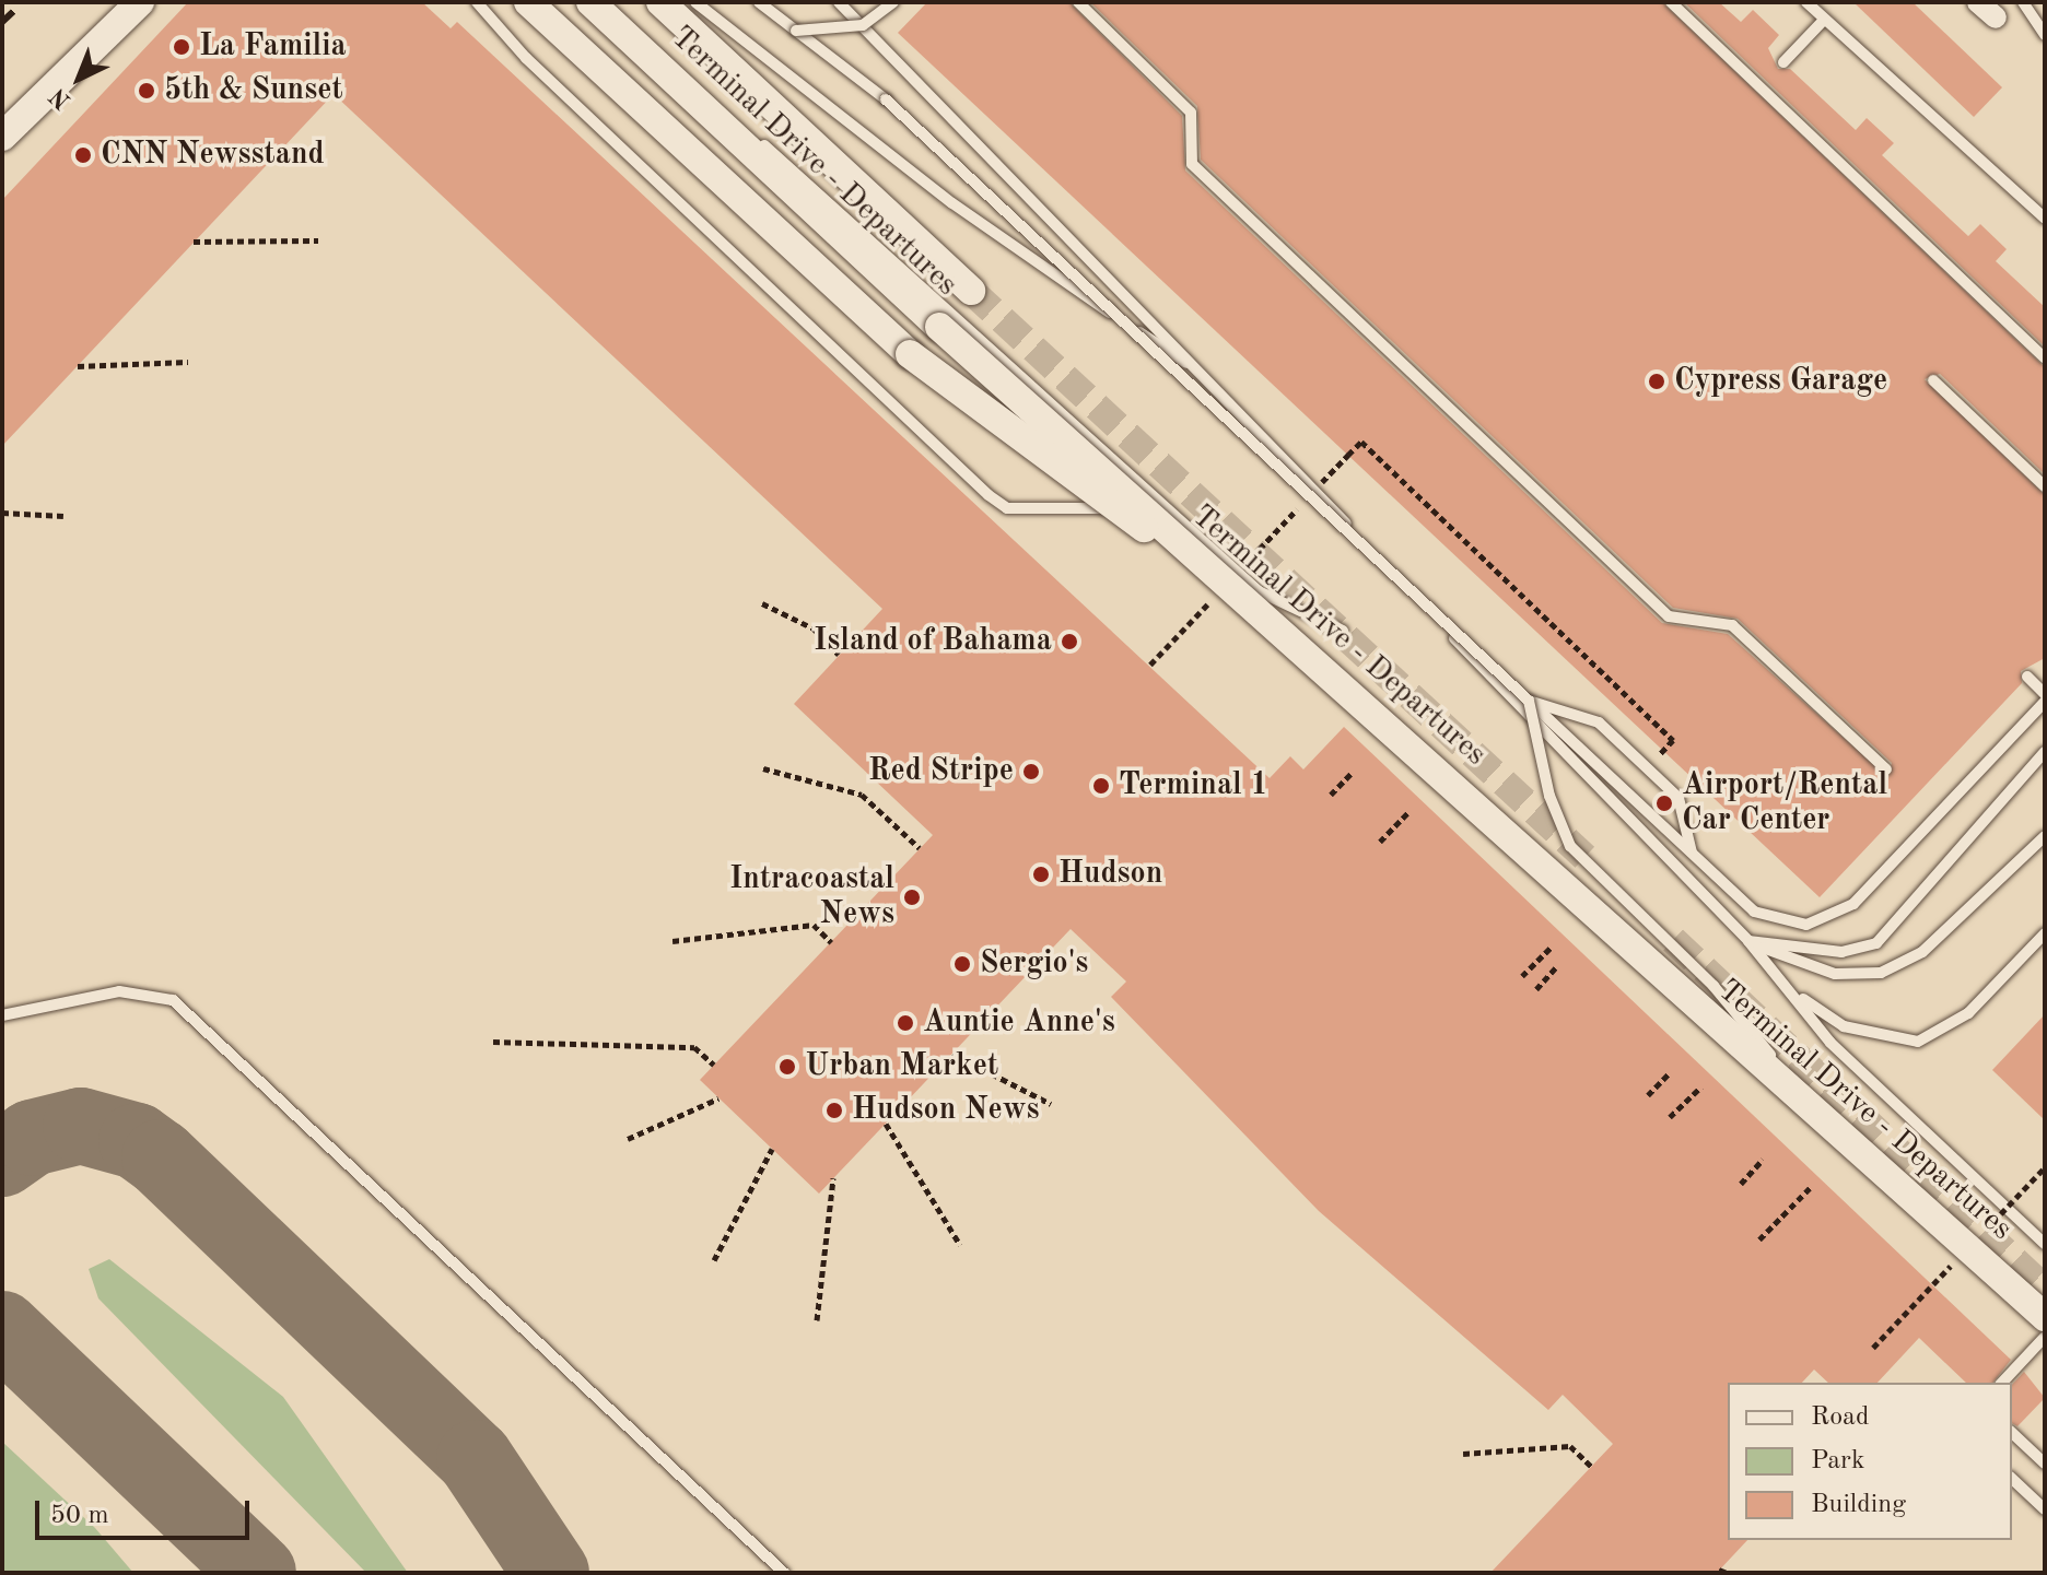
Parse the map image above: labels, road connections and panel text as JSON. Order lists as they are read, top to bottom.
{
  "streets": {
    "street": ["Terminal Drive - Departures"]
  },
  "places": [
    "La Familia",
    "5th & Sunset",
    "CNN Newsstand",
    "Cypress Garage",
    "Island of Bahama",
    "Red Stripe",
    "Terminal 1",
    "Airport/Rental Car Center",
    "Hudson",
    "Intracoastal News",
    "Sergio's",
    "Auntie Anne's",
    "Urban Market",
    "Hudson News"
  ],
  "legend": ["Road", "Park", "Building"],
  "scale_bar": "50 m",
  "north": "bottom left"
}
